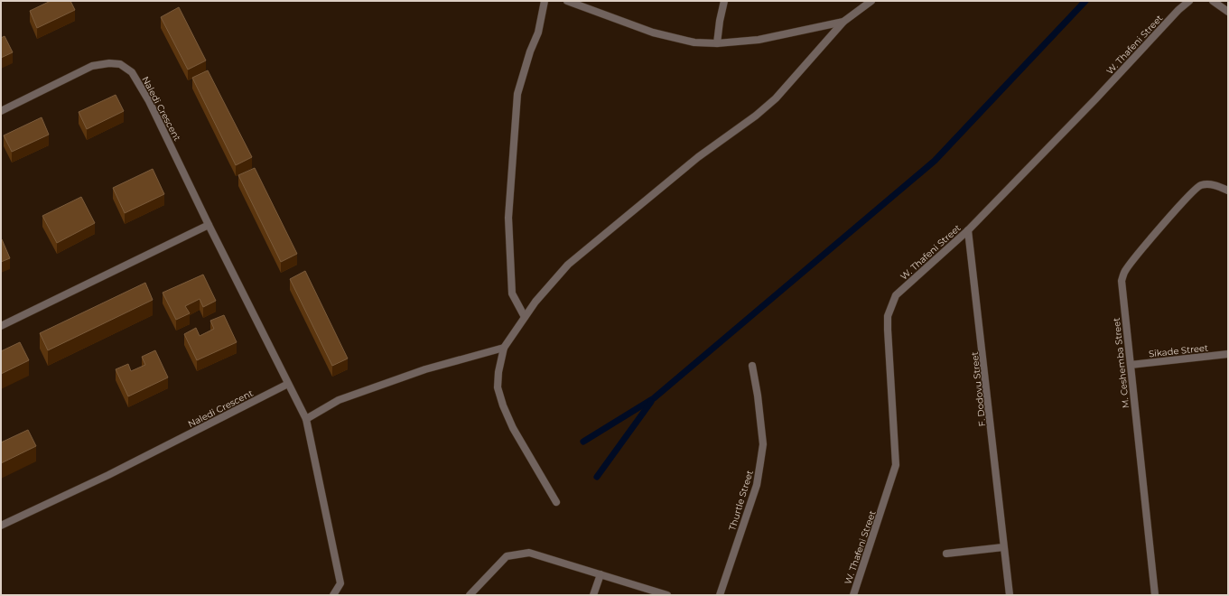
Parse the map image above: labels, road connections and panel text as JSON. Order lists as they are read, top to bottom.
{
  "streets": {
    "street": [
      "W. Thafeni Street",
      "Naledi Crescent",
      "Sikade Street",
      "M. Ceshemba Street",
      "F. Dodovu Street",
      "Thurtle Street"
    ]
  },
  "crossings": [
    ["W. Thafeni Street", "F. Dodovu Street"],
    ["Sikade Street", "M. Ceshemba Street"]
  ]
}
